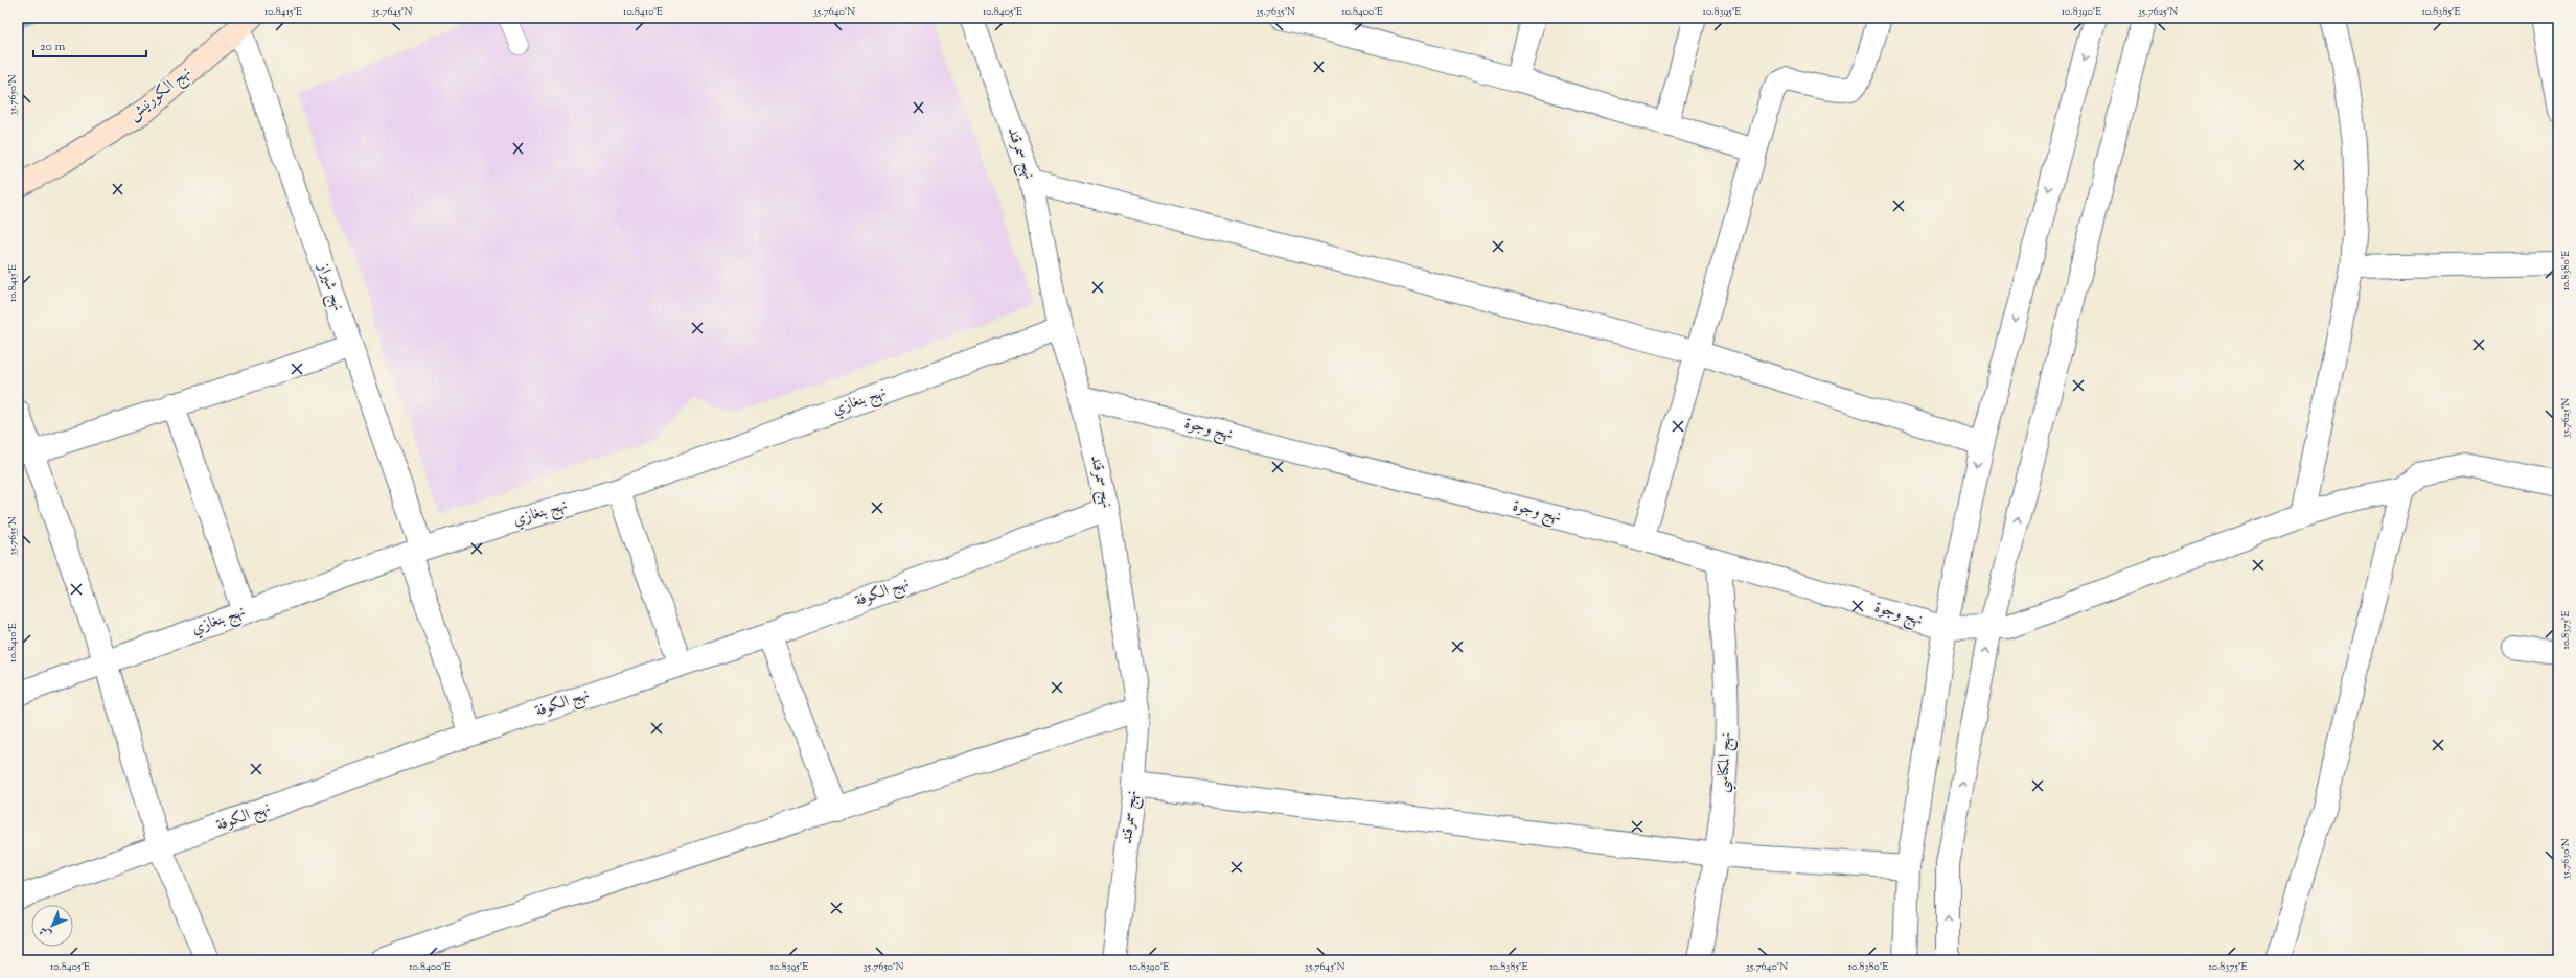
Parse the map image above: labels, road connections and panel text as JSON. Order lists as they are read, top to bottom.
{
  "streets": {
    "main road": ["نهج الكورنيش"],
    "street": [
      "نهج سمرقند",
      "نهج شيراز",
      "نهج بنغازي",
      "نهج وجوة",
      "نهج الكوفة",
      "نهج المكناسي"
    ]
  },
  "crossings": [
    ["نهج الكورنيش", "نهج شيراز"],
    ["نهج سمرقند", "نهج بنغازي"],
    ["نهج سمرقند", "نهج وجوة"],
    ["نهج سمرقند", "نهج الكوفة"],
    ["نهج شيراز", "نهج بنغازي"],
    ["نهج شيراز", "نهج الكوفة"],
    ["نهج وجوة", "نهج المكناسي"]
  ],
  "scale_bar": "20 m",
  "north": "bottom left",
  "coordinates": [
    "10.8415°E",
    "35.7645°N",
    "10.8410°E",
    "35.7640°N",
    "10.8405°E",
    "35.7635°N",
    "10.8400°E",
    "10.8395°E",
    "10.8390°E",
    "35.7625°N",
    "10.8385°E",
    "35.7650°N",
    "10.8380°E",
    "35.7655°N",
    "10.8375°E",
    "35.7630°N"
  ]
}
